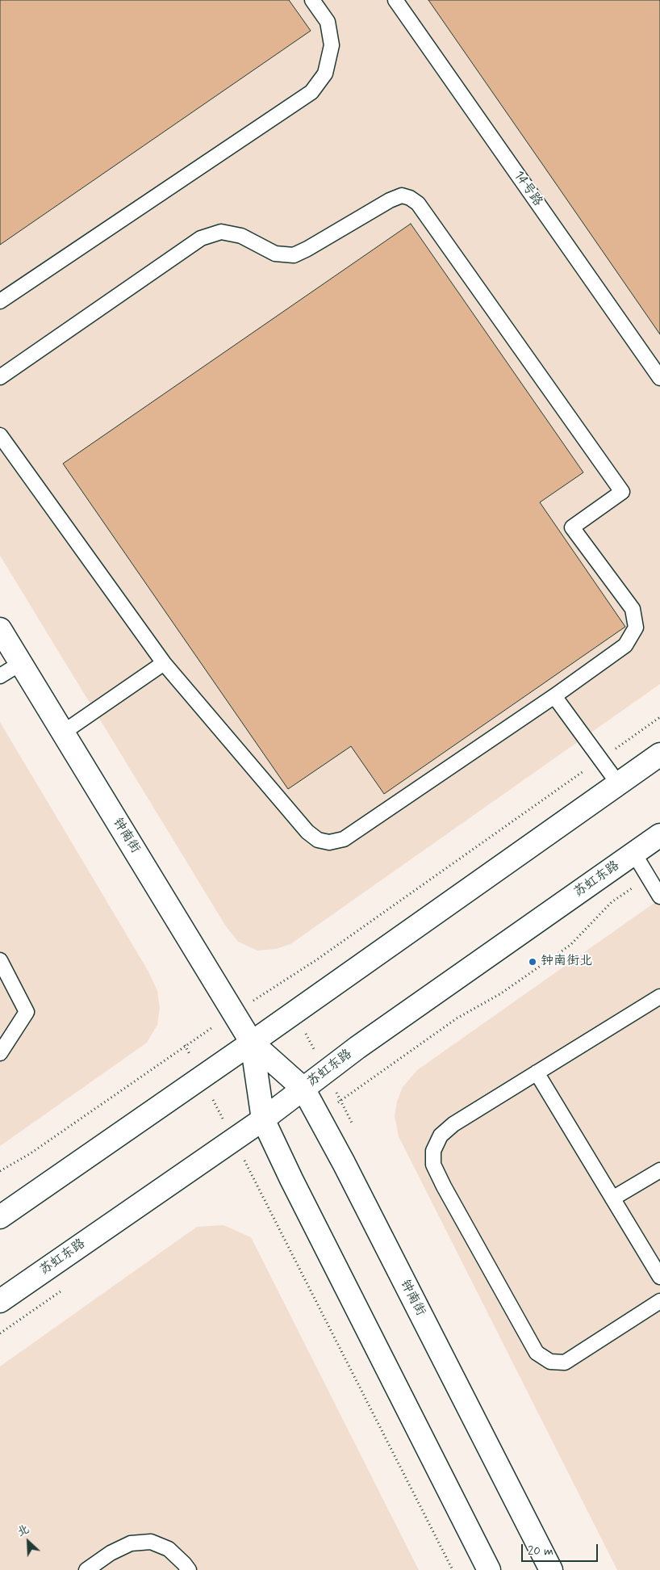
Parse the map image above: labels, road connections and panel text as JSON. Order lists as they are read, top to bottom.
{
  "streets": {
    "main road": ["钟南街", "苏虹东路"],
    "lane": ["14号路"]
  },
  "crossings": [
    ["钟南街", "苏虹东路"]
  ],
  "places": ["钟南街北"],
  "scale_bar": "20 m",
  "north": "top left"
}
